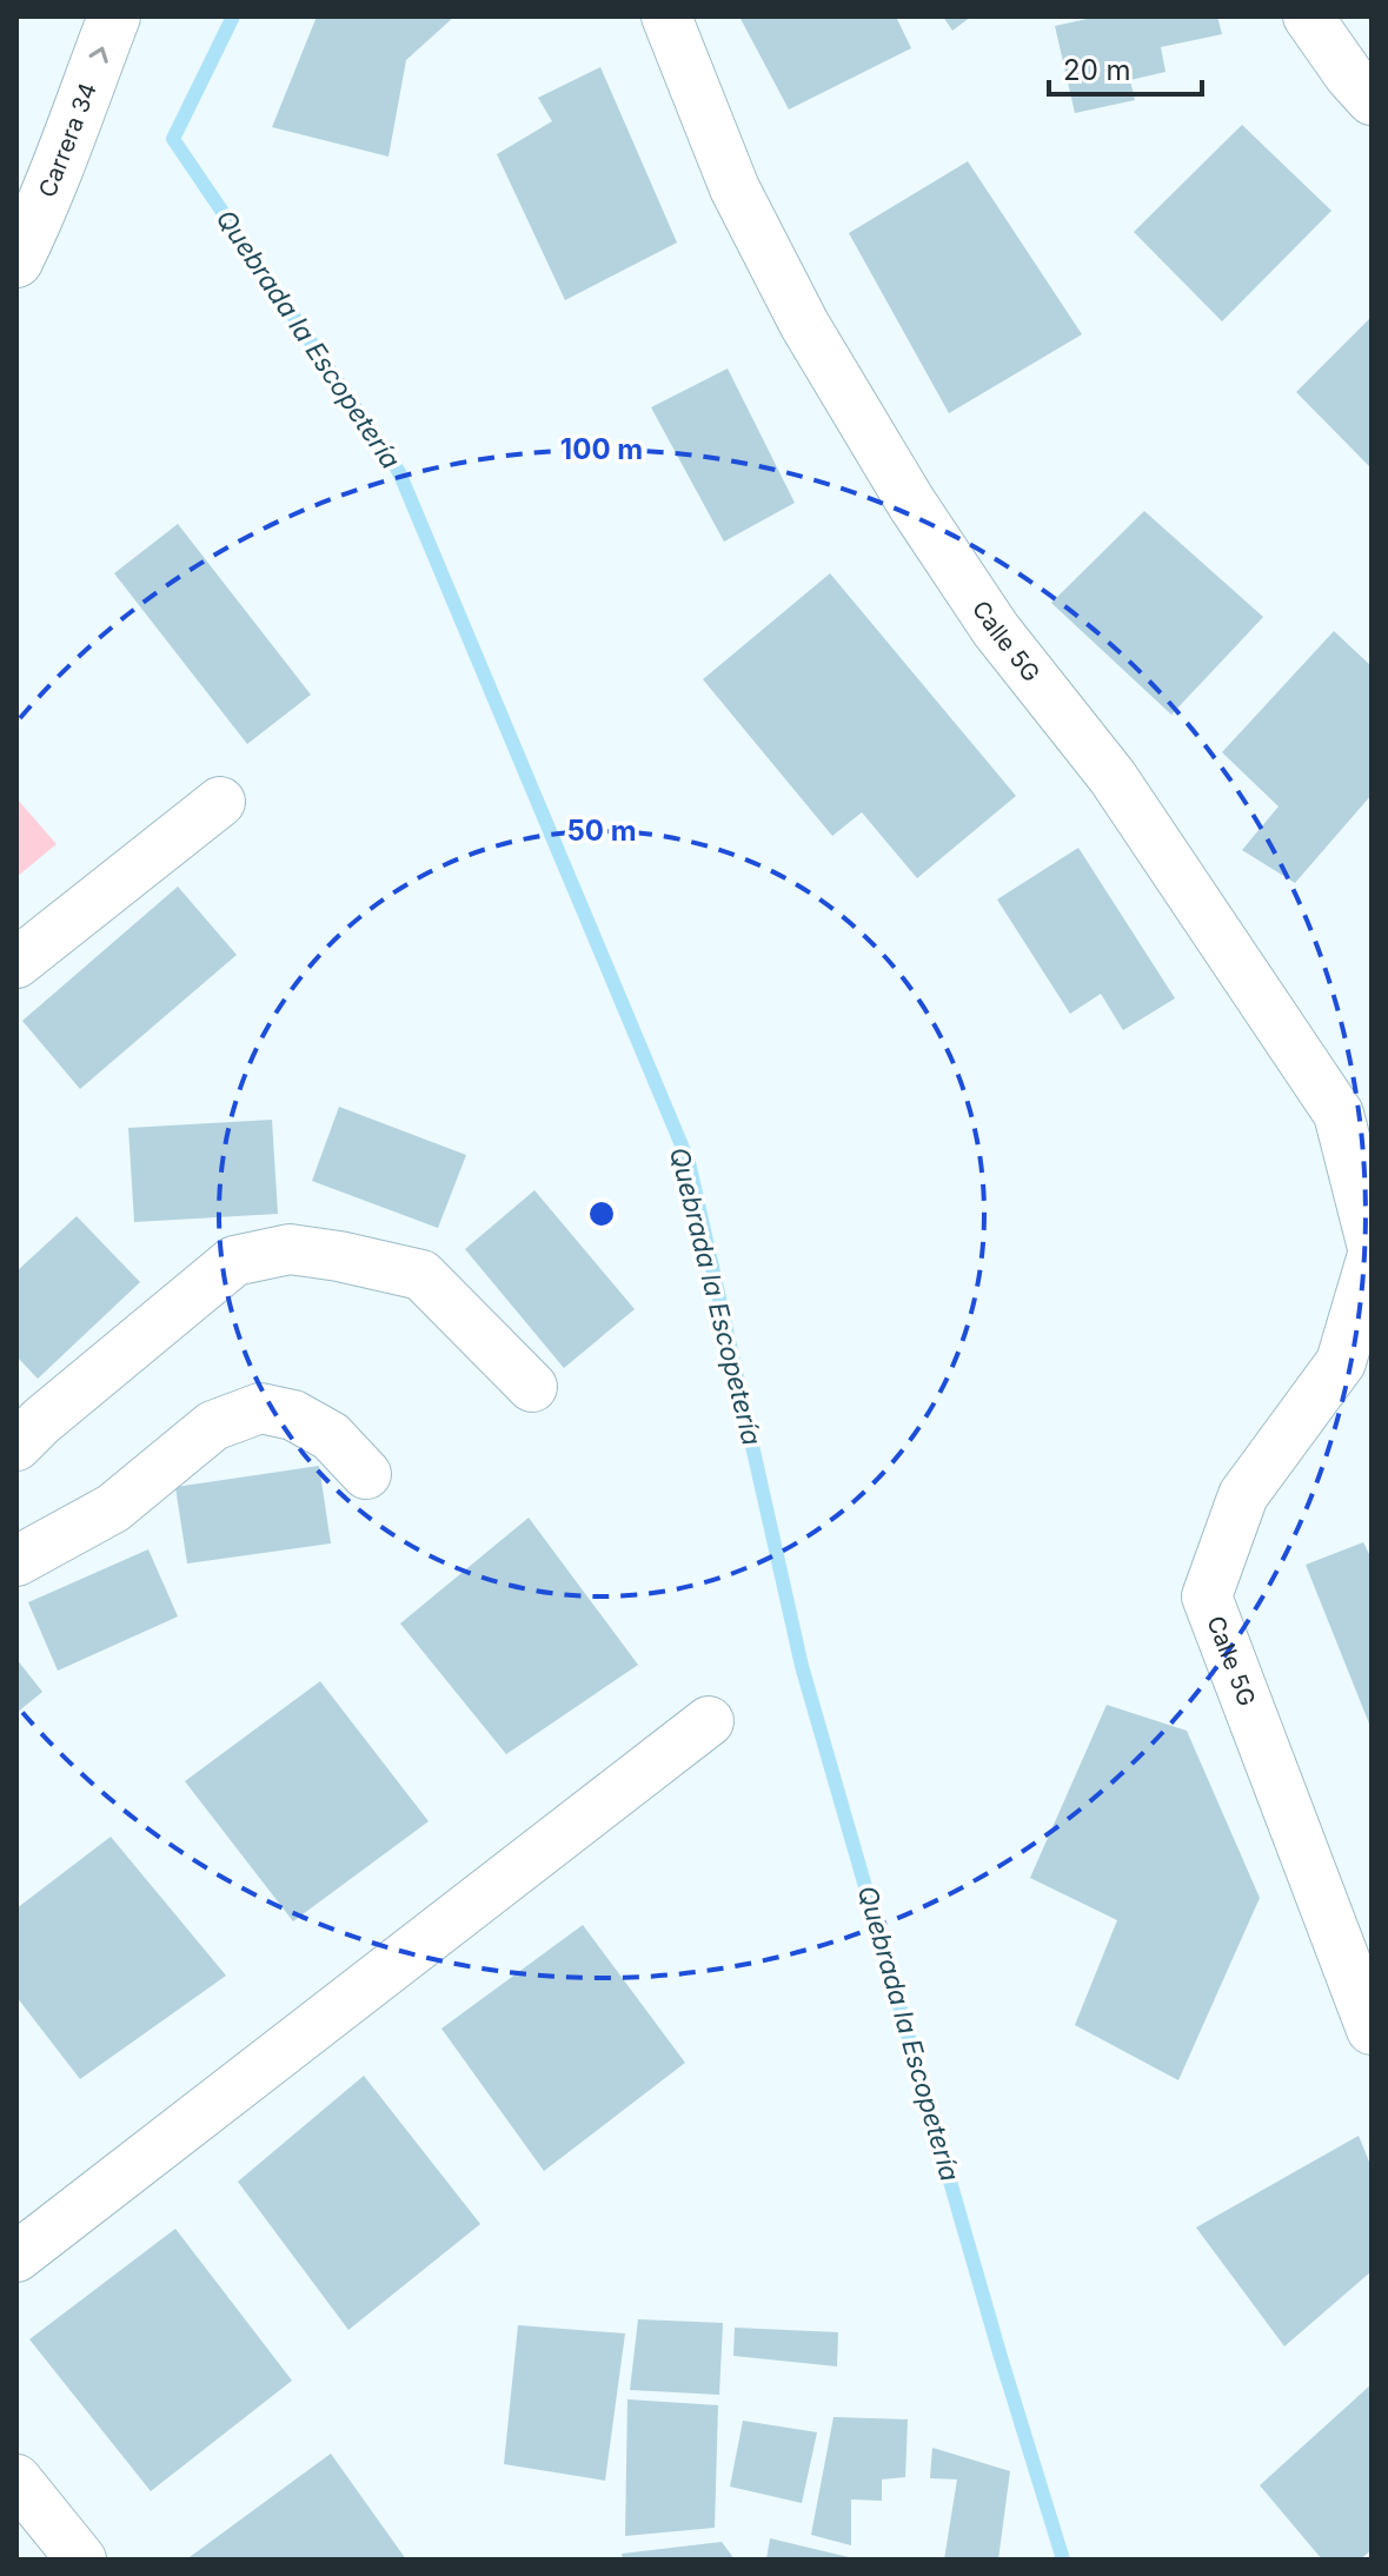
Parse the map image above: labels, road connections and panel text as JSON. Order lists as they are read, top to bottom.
{
  "streets": {
    "street": ["Carrera 34", "Calle 5G"]
  },
  "one_way": ["Carrera 34"],
  "water": ["Quebrada la Escopetería"],
  "scale_bar": "20 m",
  "rings": ["100 m", "50 m"]
}
